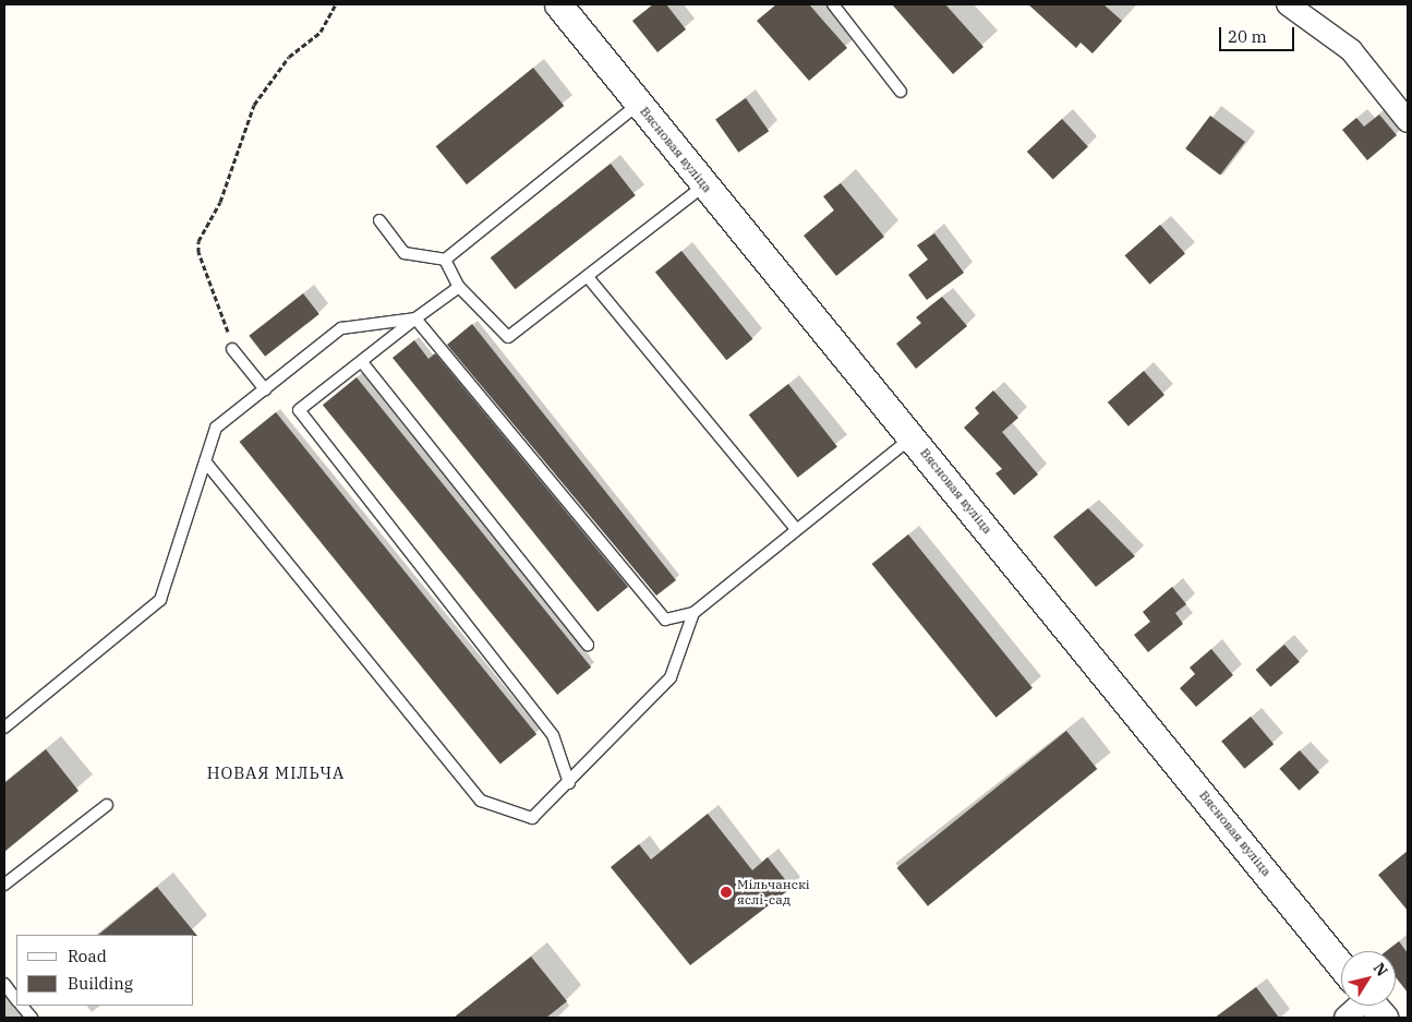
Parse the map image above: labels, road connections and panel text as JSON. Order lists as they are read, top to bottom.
{
  "streets": {
    "street": ["Вясновая вуліца"]
  },
  "districts": ["НОВАЯ МІЛЬЧА"],
  "places": ["Мільчанскі яслі-сад"],
  "legend": ["Road", "Building"],
  "scale_bar": "20 m",
  "north": "top right"
}
